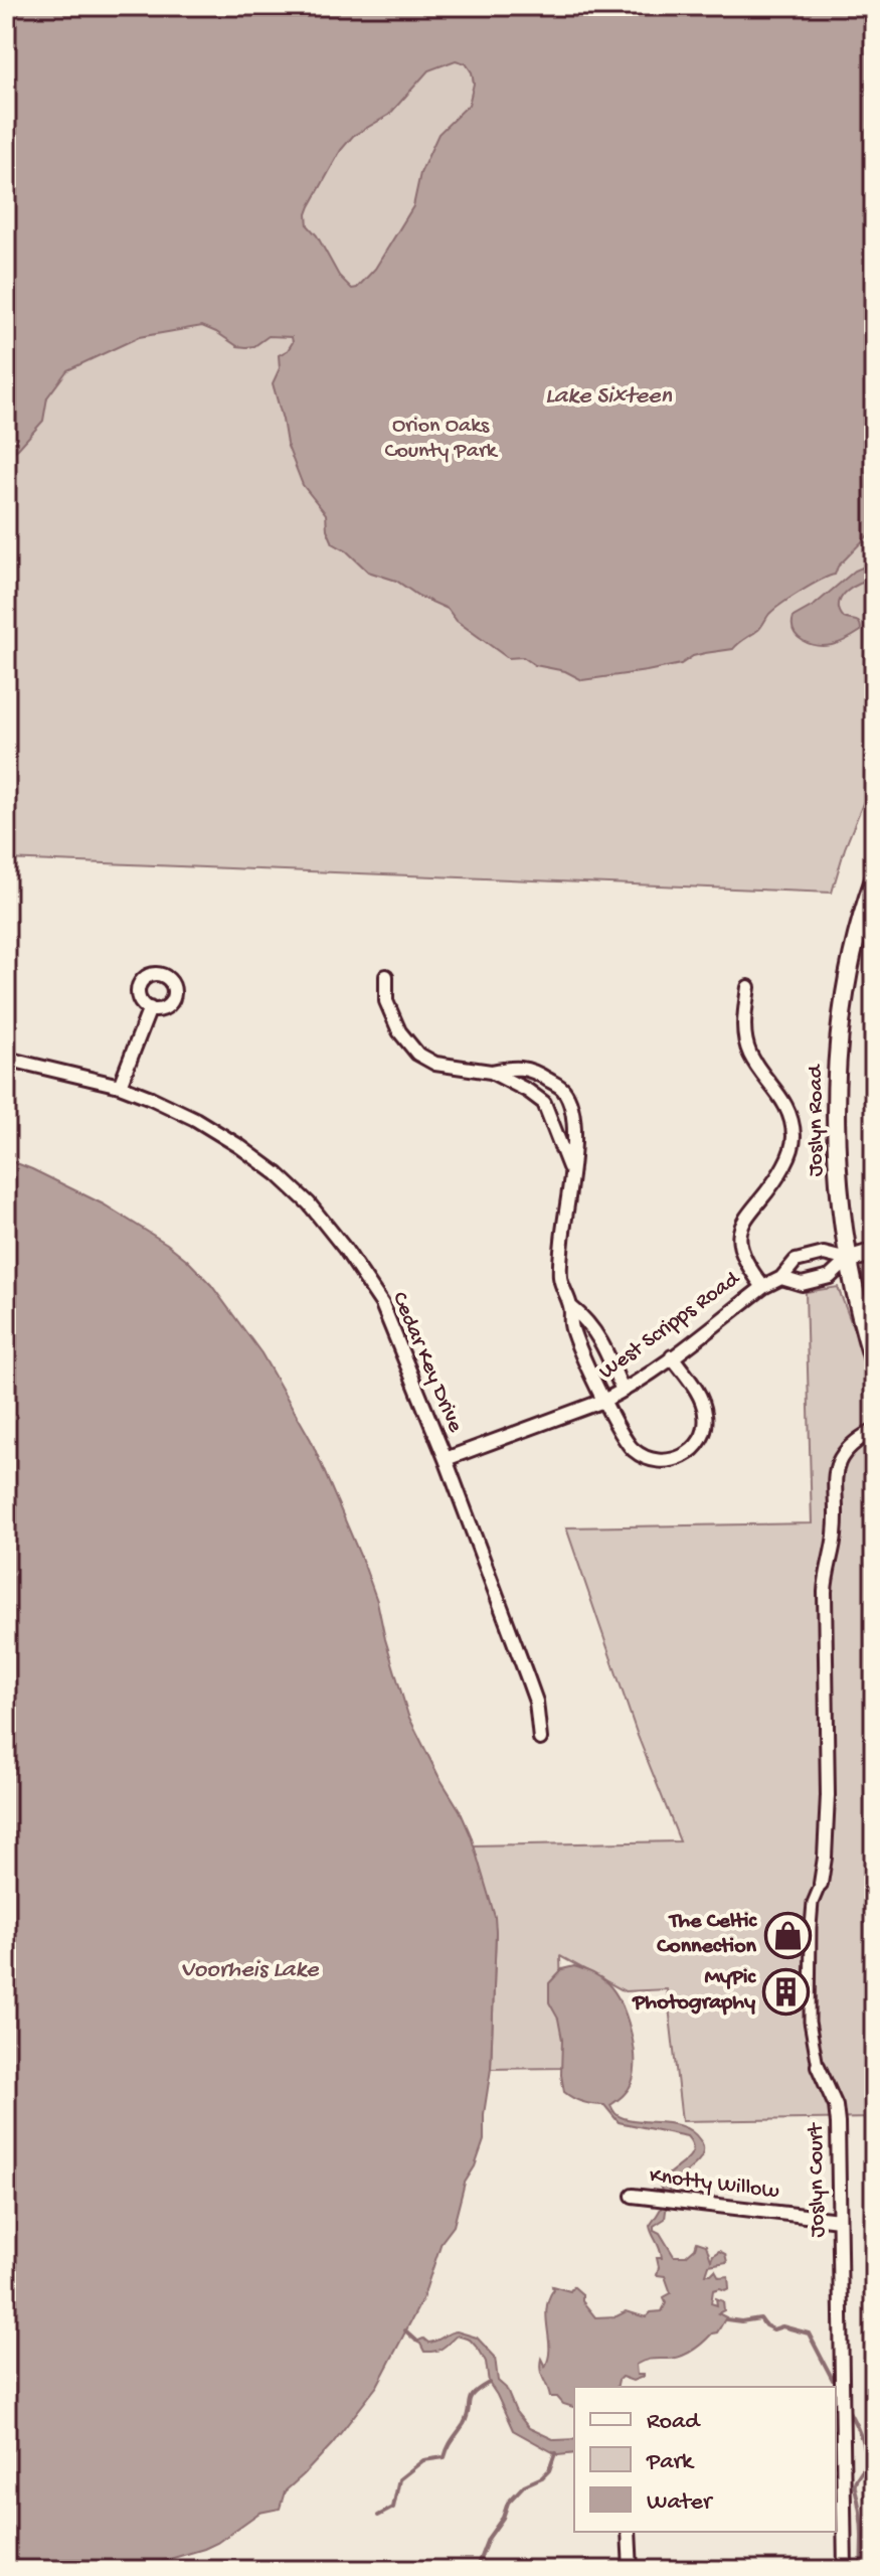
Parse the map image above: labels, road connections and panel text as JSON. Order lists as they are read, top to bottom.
{
  "streets": {
    "street": [
      "Joslyn Road",
      "West Scripps Road",
      "Cedar Key Drive",
      "Joslyn Court",
      "Knotty Willow"
    ]
  },
  "crossings": [
    ["Joslyn Road", "West Scripps Road"],
    ["West Scripps Road", "Cedar Key Drive"],
    ["Joslyn Court", "Knotty Willow"]
  ],
  "water": ["Lake Sixteen", "Voorheis Lake"],
  "parks": ["Orion Oaks County Park"],
  "places": {
    "shop": ["The Celtic Connection"],
    "building": ["MyPic Photography"]
  },
  "legend": ["Road", "Park", "Water"]
}
